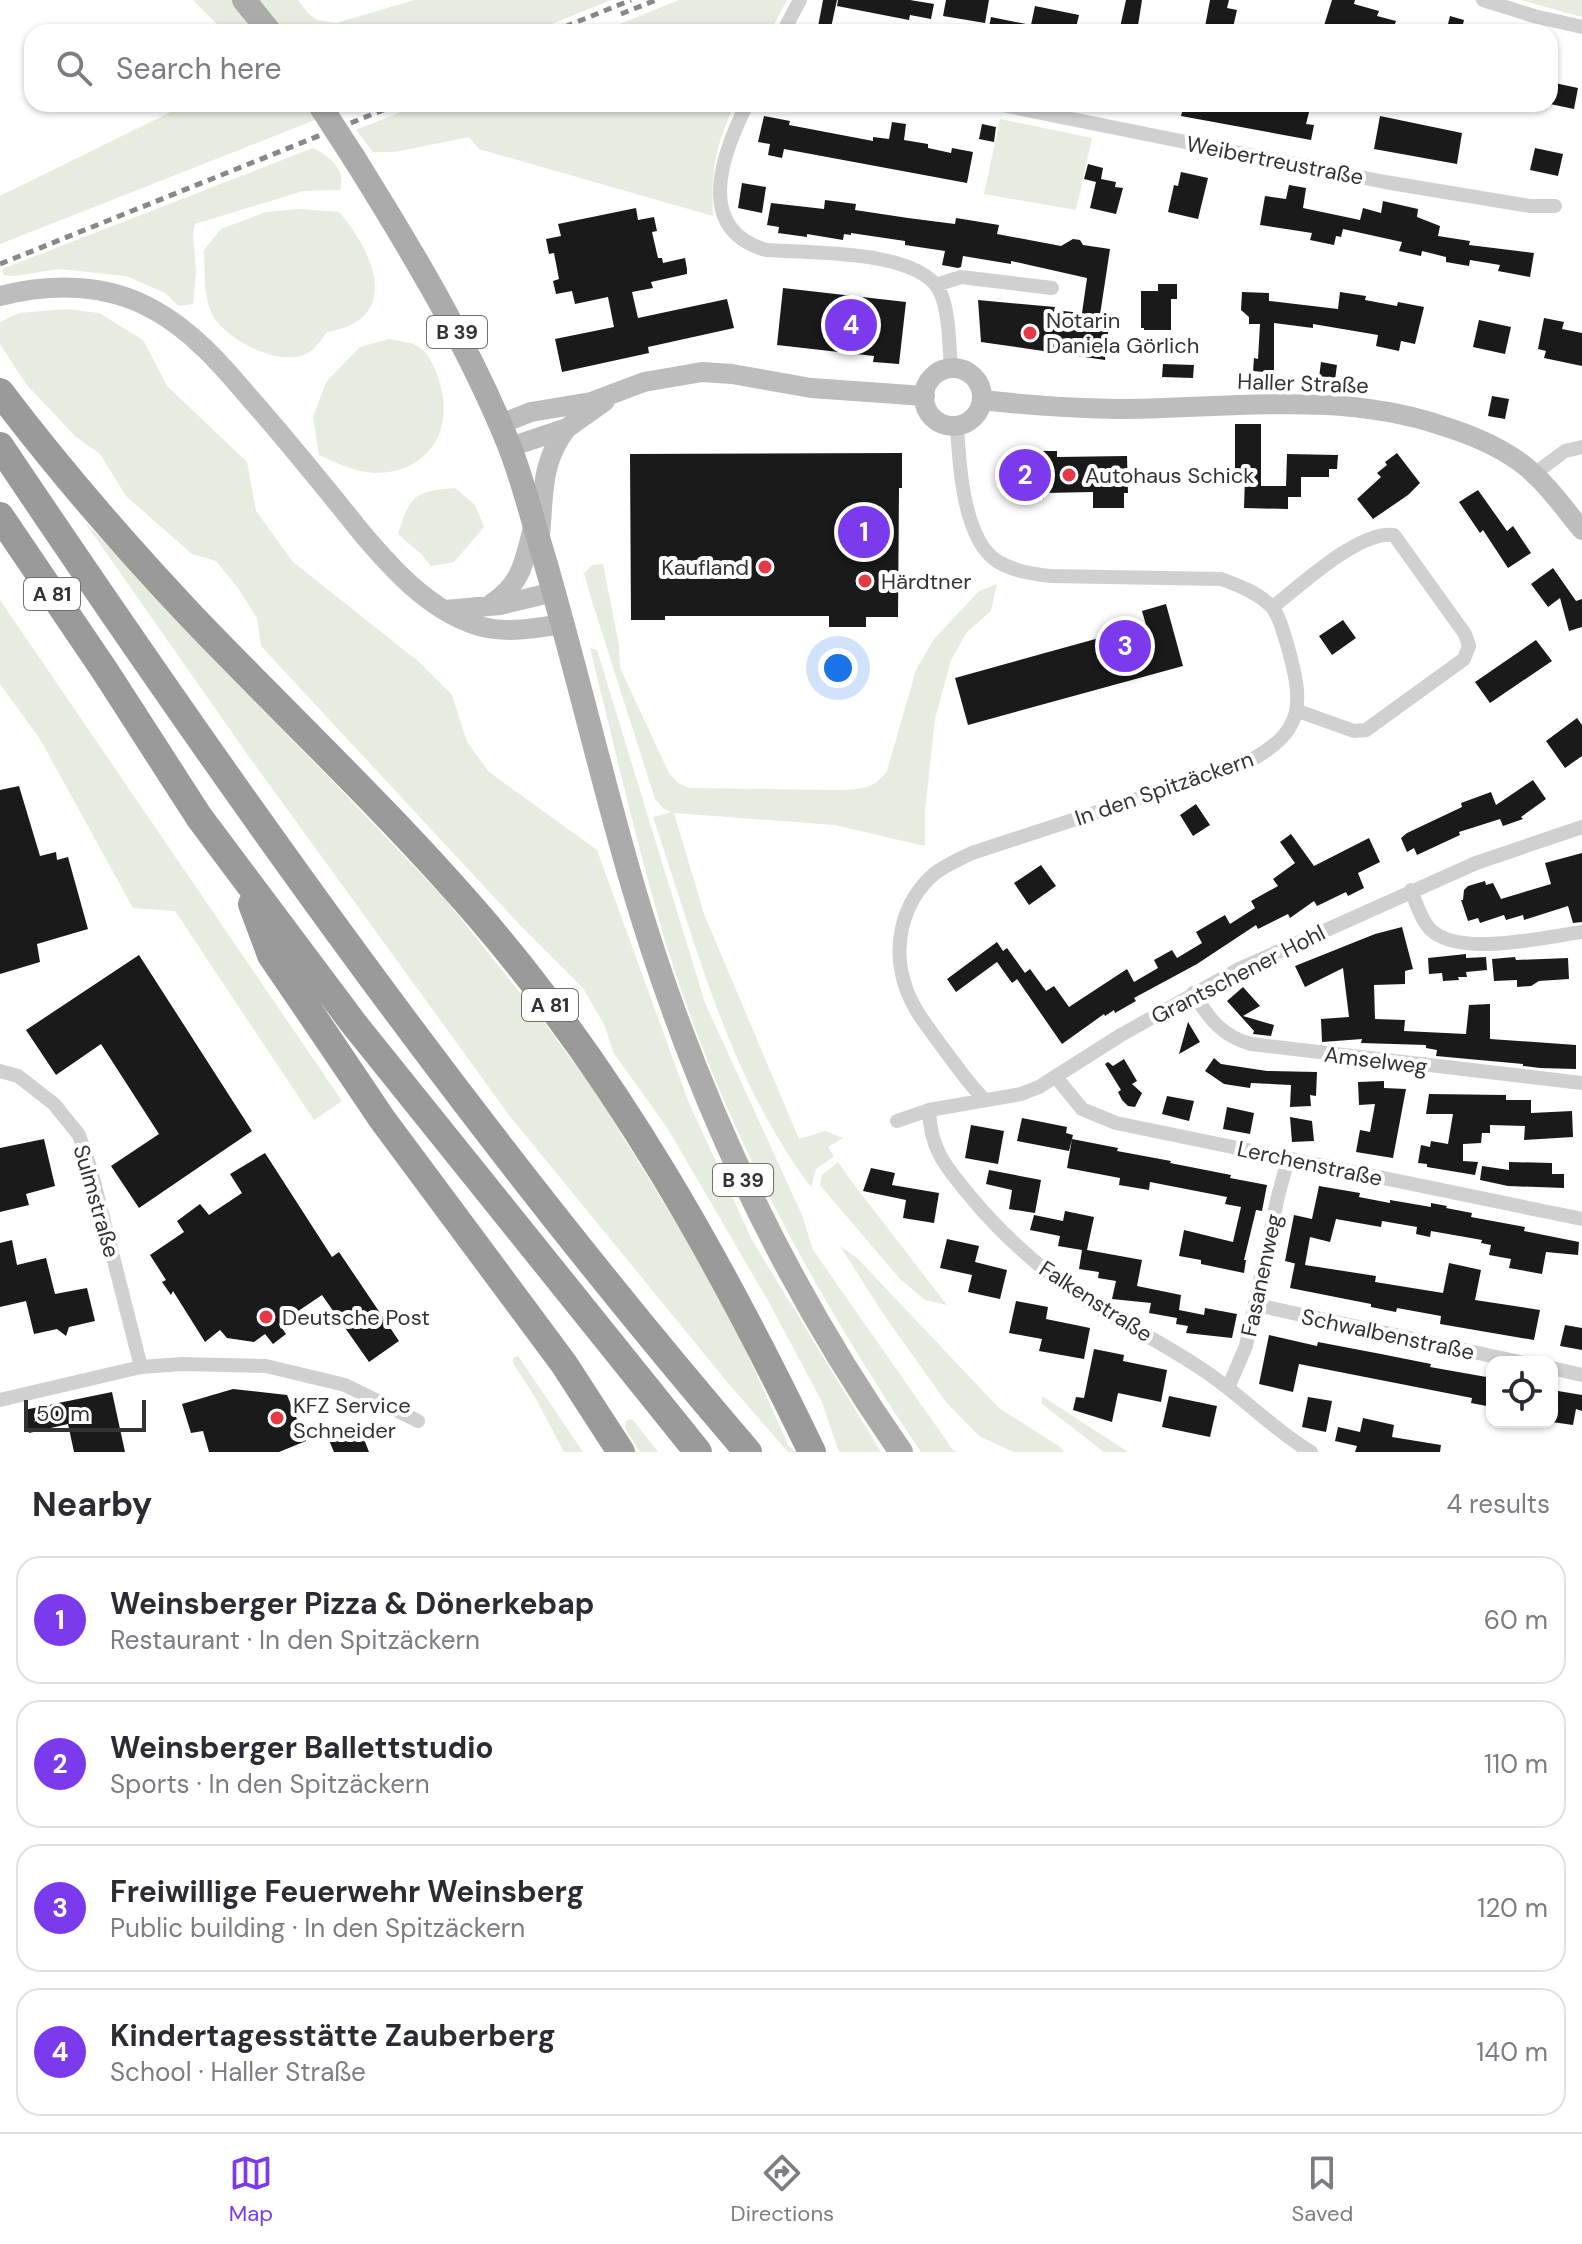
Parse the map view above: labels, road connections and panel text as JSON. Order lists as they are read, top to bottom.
{
  "streets": {
    "highway": ["A 81"],
    "main road": ["B 39"],
    "street": [
      "Weibertreustraße",
      "Haller Straße",
      "In den Spitzäckern",
      "Grantschener Hohl",
      "Amselweg",
      "Lerchenstraße",
      "Sulmstraße",
      "Fasanenweg",
      "Falkenstraße",
      "Schwalbenstraße"
    ]
  },
  "crossings": [
    ["In den Spitzäckern", "Grantschener Hohl"],
    ["Grantschener Hohl", "Amselweg"],
    ["Grantschener Hohl", "Lerchenstraße"],
    ["Grantschener Hohl", "Falkenstraße"],
    ["Lerchenstraße", "Fasanenweg"],
    ["Fasanenweg", "Falkenstraße"],
    ["Fasanenweg", "Schwalbenstraße"]
  ],
  "places": [
    "Notarin Daniela Görlich",
    "Autohaus Schick",
    "Kaufland",
    "Härdtner",
    "Deutsche Post",
    "KFZ Service Schneider"
  ],
  "scale_bar": "50 m",
  "page": {
    "search": "Search here",
    "pins": [
      "4",
      "2",
      "1",
      "3"
    ],
    "scale": "50 m",
    "heading": ["Nearby", "4 results"],
    "list": [
      {
        "mark": "1",
        "name": "Weinsberger Pizza & Dönerkebap",
        "note": "Restaurant · In den Spitzäckern",
        "value": "60 m"
      },
      {
        "mark": "2",
        "name": "Weinsberger Ballettstudio",
        "note": "Sports · In den Spitzäckern",
        "value": "110 m"
      },
      {
        "mark": "3",
        "name": "Freiwillige Feuerwehr Weinsberg",
        "note": "Public building · In den Spitzäckern",
        "value": "120 m"
      },
      {
        "mark": "4",
        "name": "Kindertagesstätte Zauberberg",
        "note": "School · Haller Straße",
        "value": "140 m"
      }
    ],
    "nav": ["Map", "Directions", "Saved"]
  }
}
